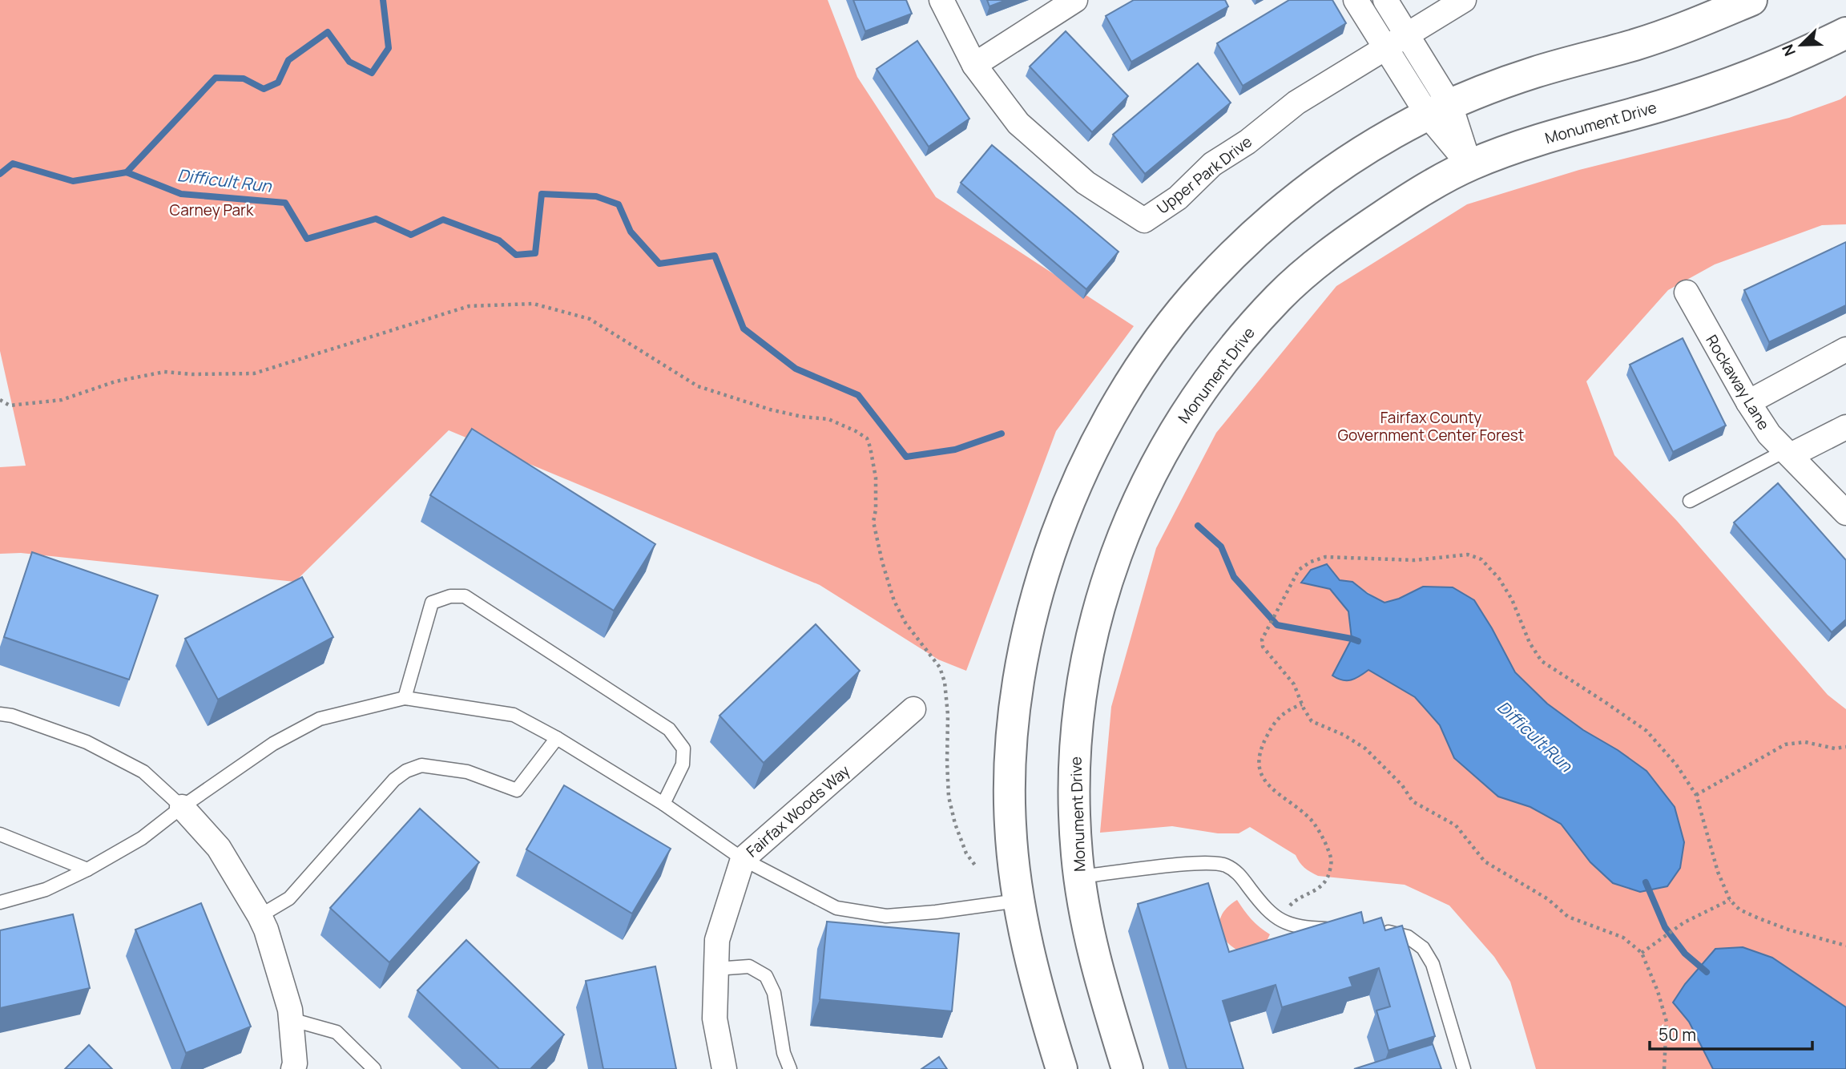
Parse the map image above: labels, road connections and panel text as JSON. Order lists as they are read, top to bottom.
{
  "streets": {
    "main road": ["Monument Drive"],
    "street": ["Upper Park Drive", "Rockaway Lane", "Fairfax Woods Way"]
  },
  "water": ["Difficult Run"],
  "parks": ["Carney Park", "Fairfax County Government Center Forest"],
  "scale_bar": "50 m",
  "north": "bottom left"
}
